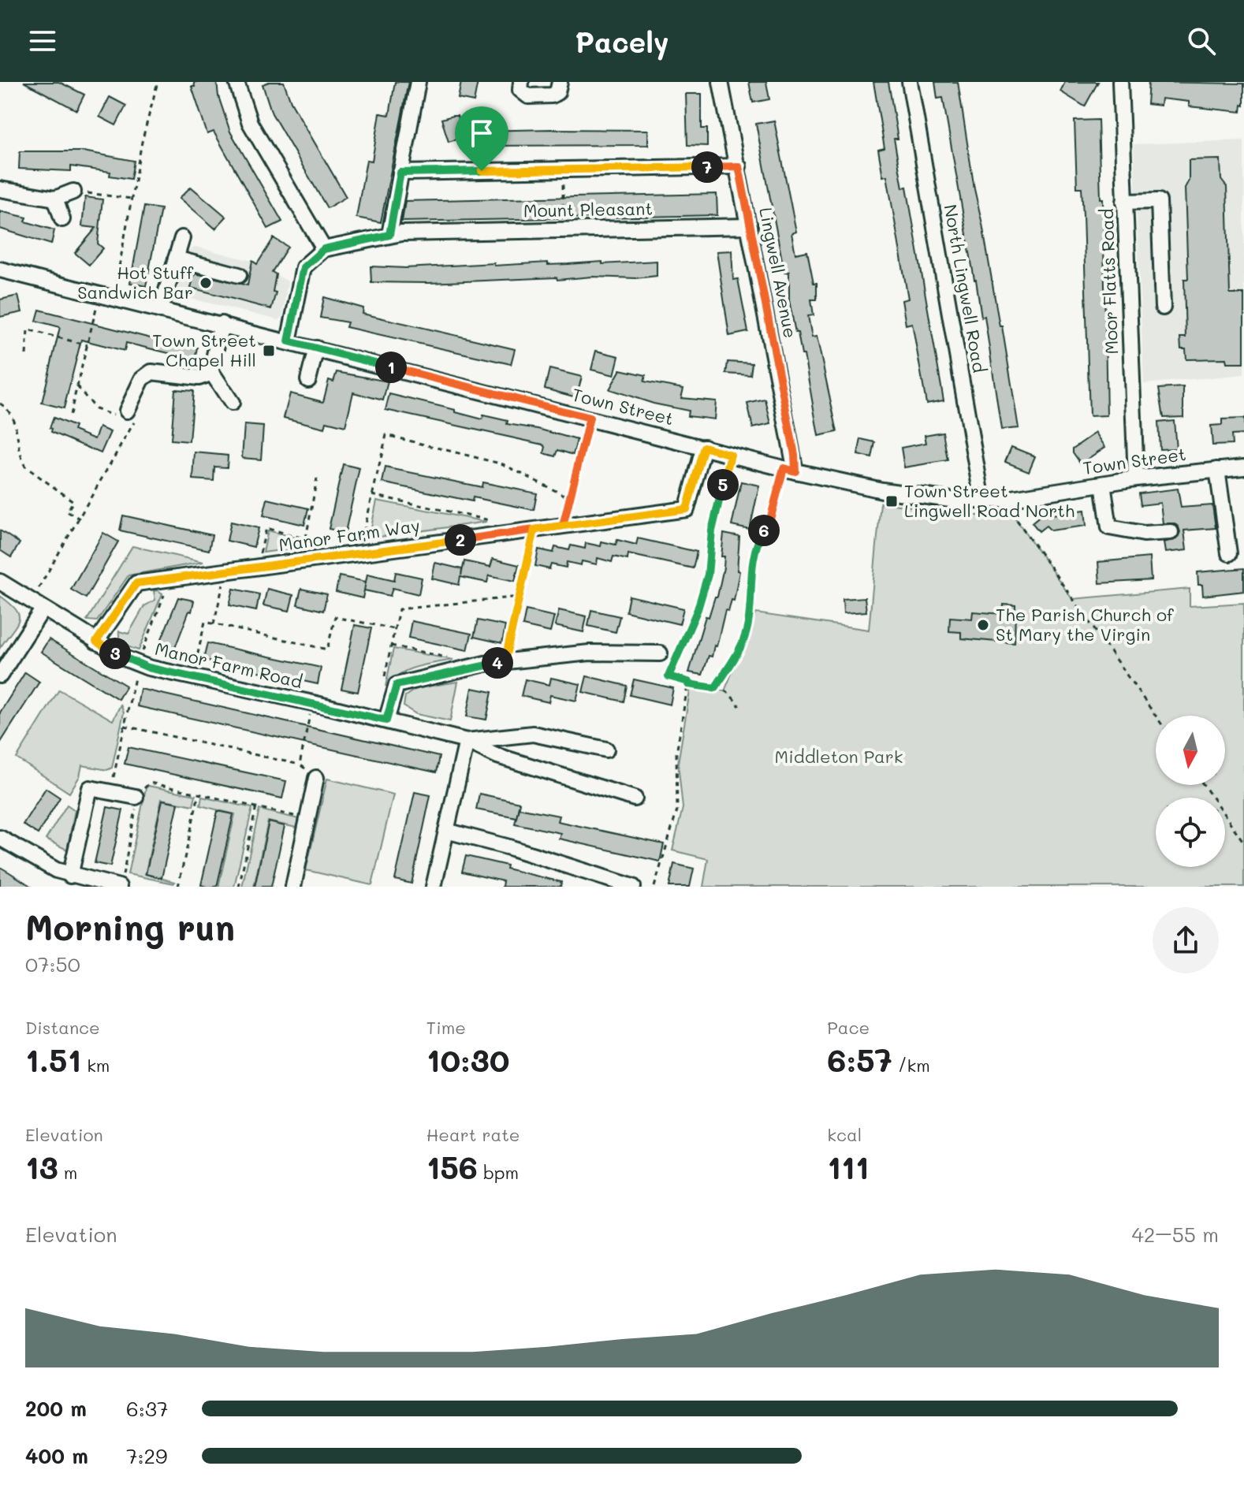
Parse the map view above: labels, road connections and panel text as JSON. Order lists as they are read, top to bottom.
{
  "streets": {
    "street": [
      "Mount Pleasant",
      "Lingwell Avenue",
      "Moor Flatts Road",
      "North Lingwell Road",
      "Town Street",
      "Manor Farm Way",
      "Manor Farm Road"
    ]
  },
  "crossings": [
    ["Mount Pleasant", "Lingwell Avenue"],
    ["Lingwell Avenue", "Town Street"],
    ["Moor Flatts Road", "Town Street"],
    ["North Lingwell Road", "Town Street"],
    ["Town Street", "Manor Farm Way"],
    ["Manor Farm Way", "Manor Farm Road"]
  ],
  "parks": ["Middleton Park"],
  "places": {
    "other": ["Hot Stuff Sandwich Bar", "The Parish Church of St Mary the Virgin"],
    "transit": ["Town Street Chapel Hill", "Town Street Lingwell Road North"]
  },
  "north": "bottom",
  "page": {
    "header": "Pacely",
    "pins": [
      "7",
      "1",
      "5",
      "6",
      "2",
      "3",
      "4"
    ],
    "heading": ["Morning run", "07:50"],
    "stats": [
      ["Distance", "1.51 km"],
      ["Time", "10:30"],
      ["Pace", "6:57 /km"],
      ["Elevation", "13 m"],
      ["Heart rate", "156 bpm"],
      ["kcal", "111"]
    ],
    "chart": ["Elevation", "42–55 m"],
    "list": [
      {
        "name": "200 m",
        "note": "6:37"
      },
      {
        "name": "400 m",
        "note": "7:29"
      }
    ]
  }
}
